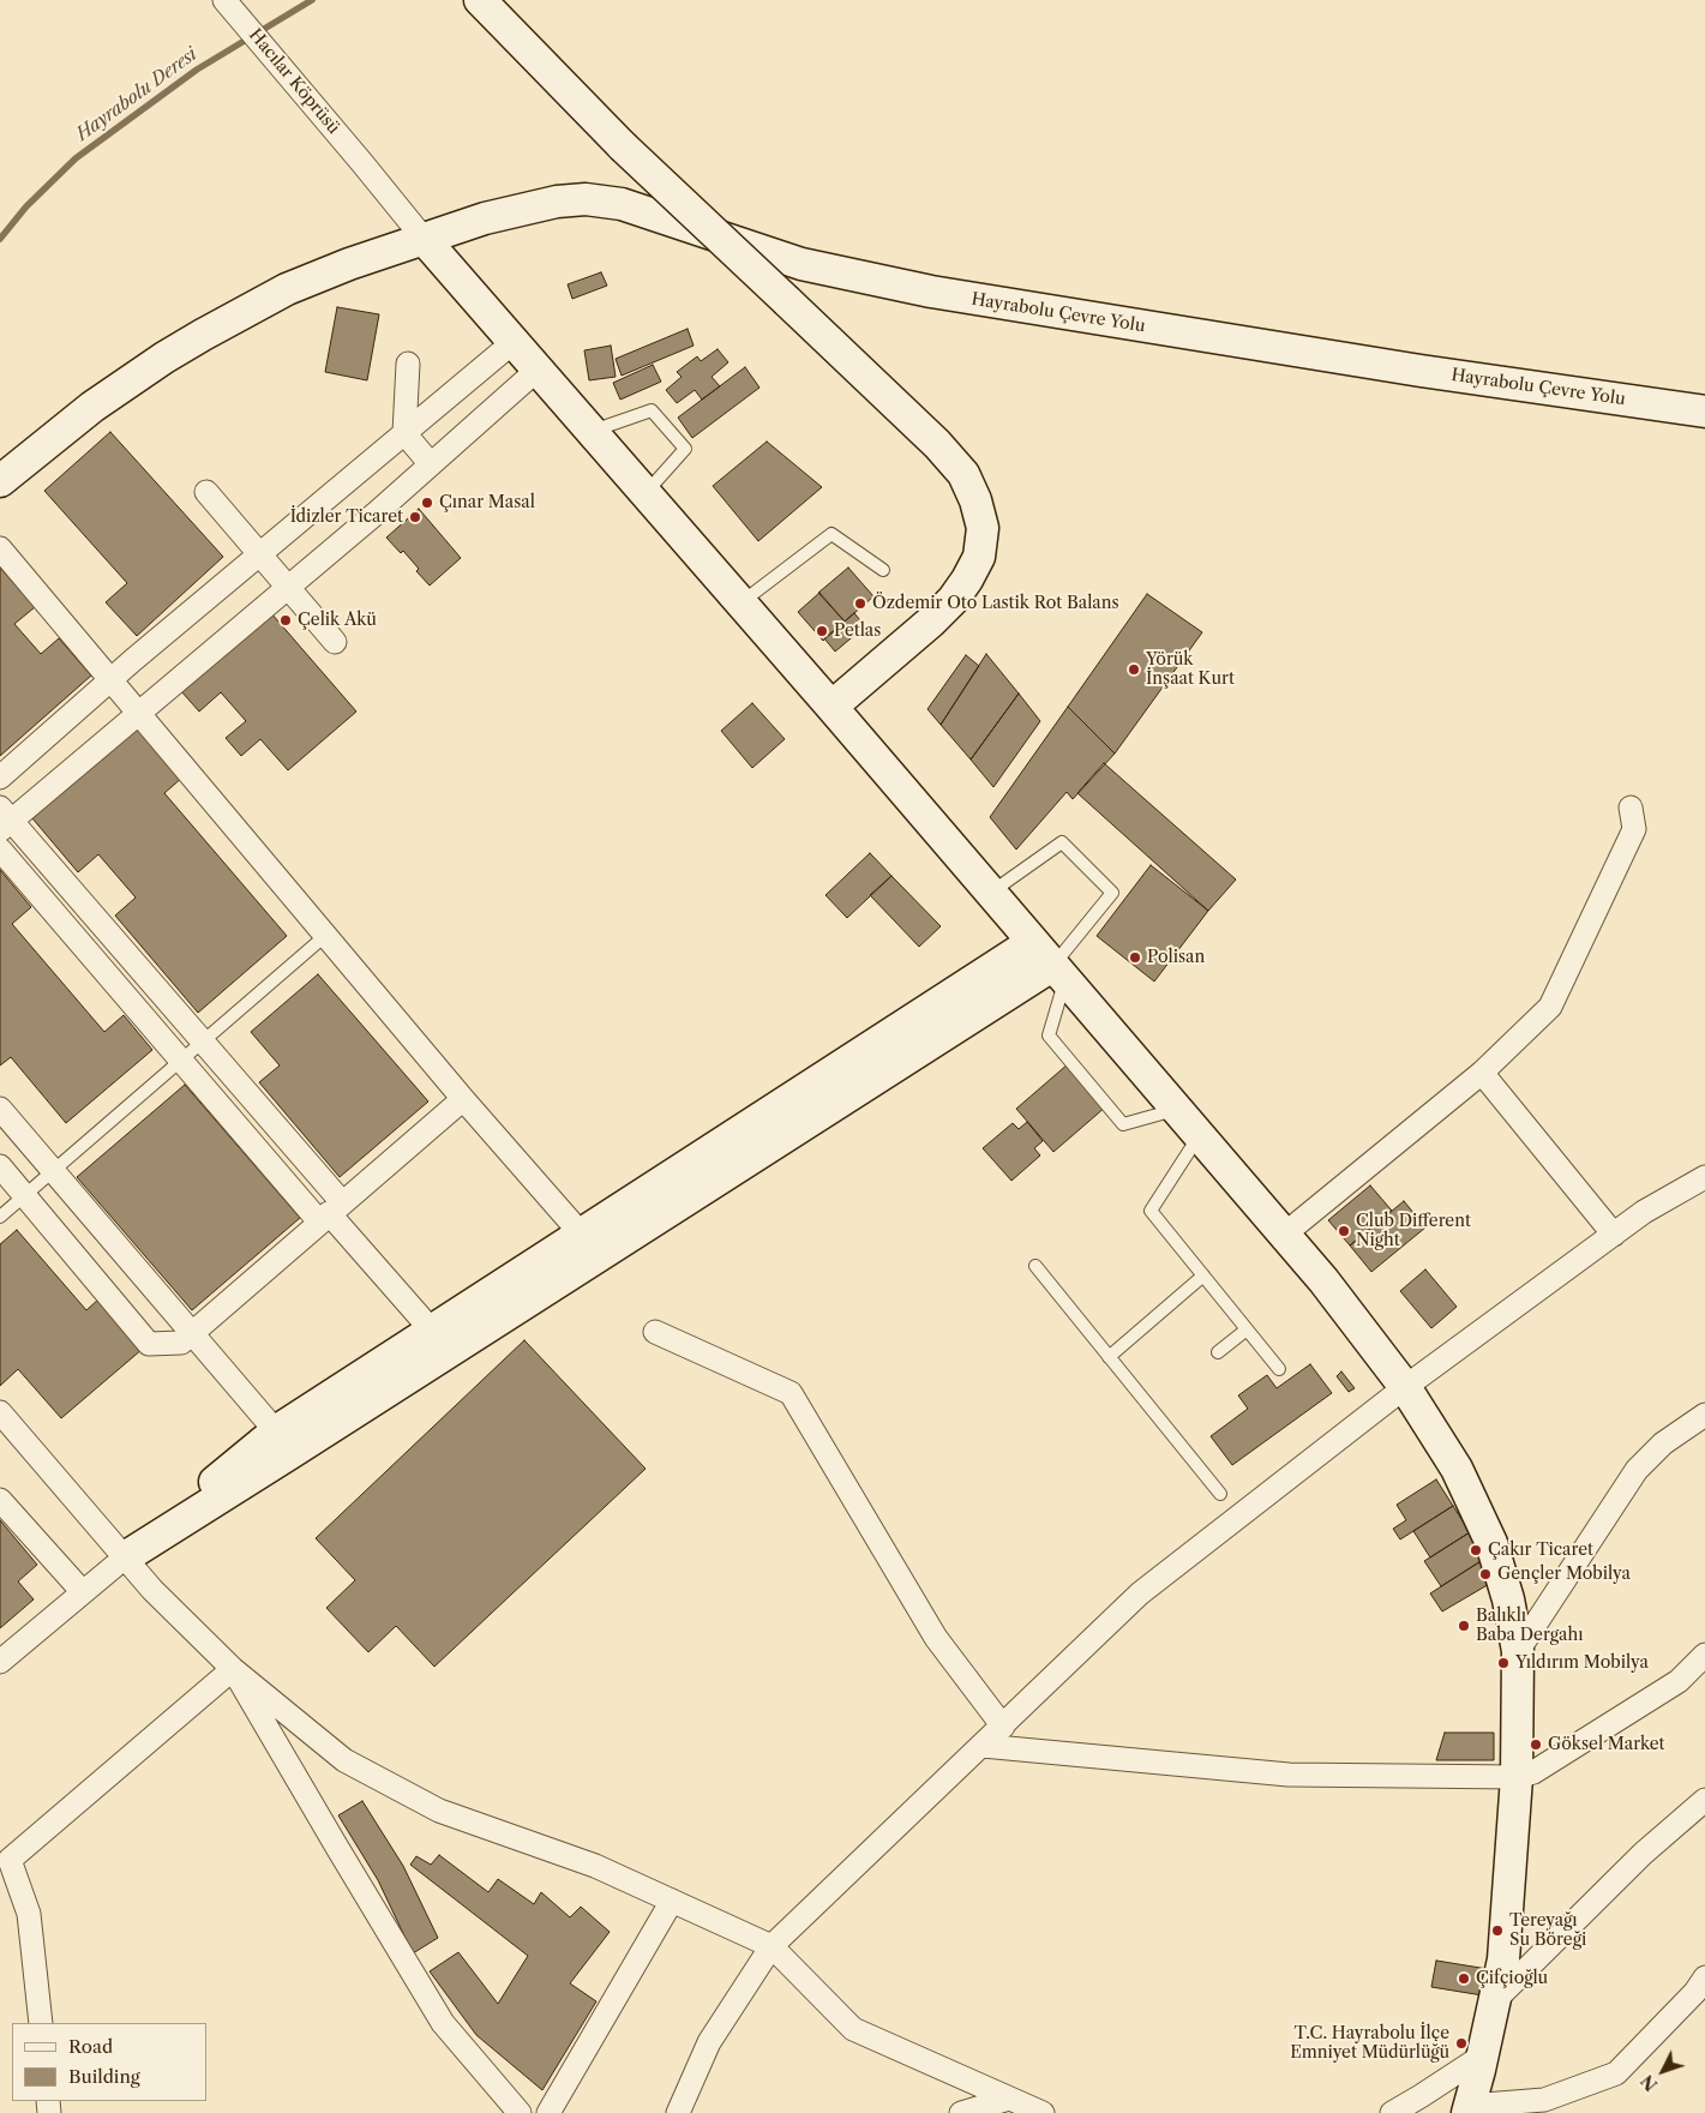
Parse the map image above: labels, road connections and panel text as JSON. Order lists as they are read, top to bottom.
{
  "streets": {
    "main road": ["Hayrabolu Çevre Yolu"],
    "street": ["Hacılar Köprüsü"]
  },
  "crossings": [
    ["Hacılar Köprüsü", "Hayrabolu Çevre Yolu"]
  ],
  "water": ["Hayrabolu Deresi"],
  "places": [
    "Çınar Masal",
    "İdizler Ticaret",
    "Özdemir Oto Lastik Rot Balans",
    "Çelik Akü",
    "Petlas",
    "Yörük İnşaat Kurt",
    "Polisan",
    "Club Different Night",
    "Çakır Ticaret",
    "Gençler Mobilya",
    "Balıklı Baba Dergahı",
    "Yıldırım Mobilya",
    "Göksel Market",
    "Tereyağı Su Böreği",
    "Çifçioğlu",
    "T.C. Hayrabolu İlçe Emniyet Müdürlüğü"
  ],
  "legend": ["Road", "Building"],
  "north": "bottom left"
}
